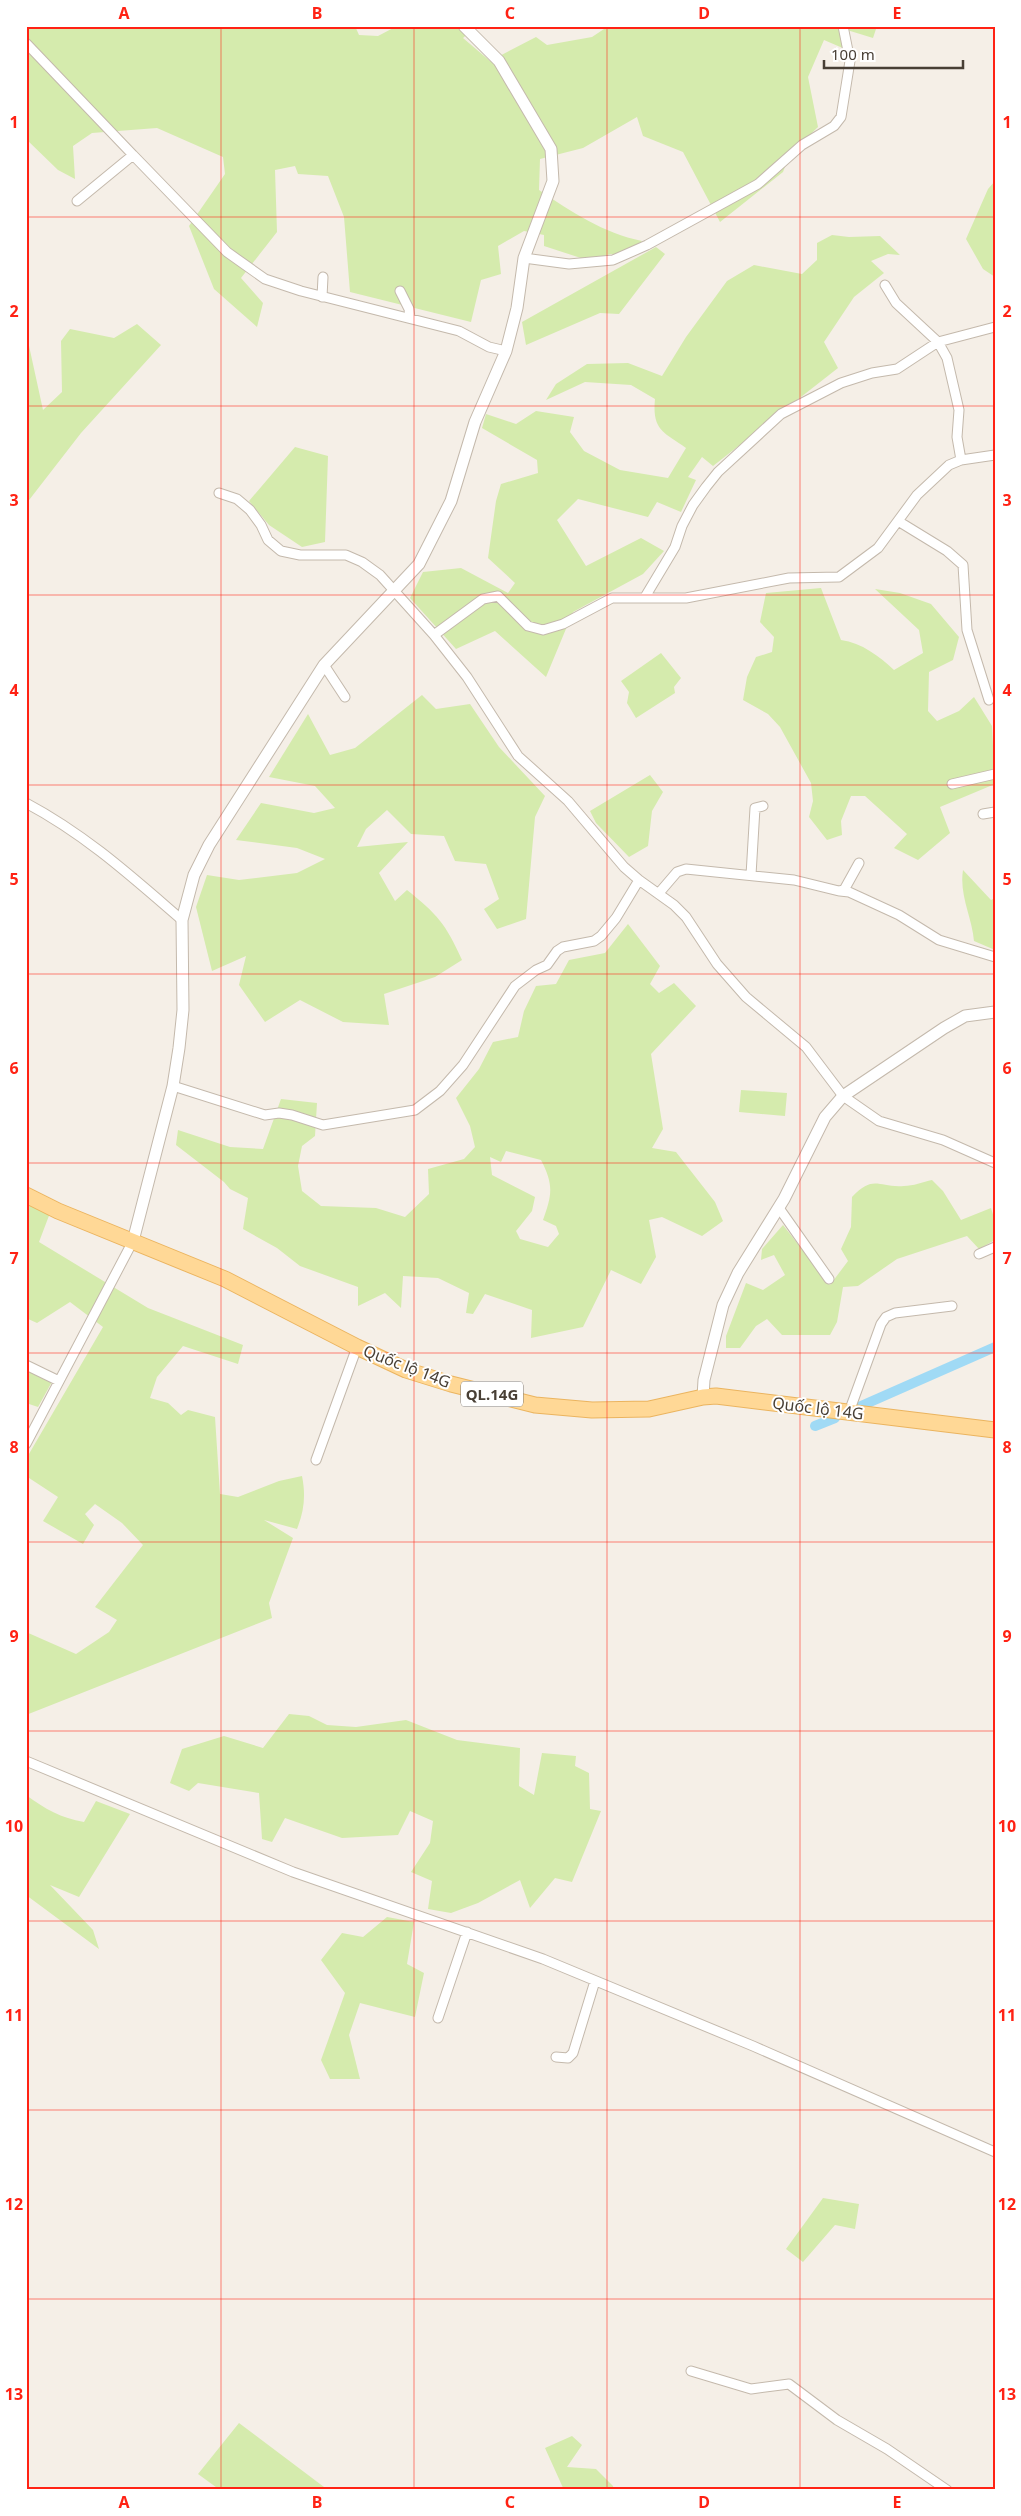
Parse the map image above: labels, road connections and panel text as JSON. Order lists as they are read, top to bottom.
{
  "streets": {
    "main road": ["Quốc lộ 14G", "QL.14G"]
  },
  "scale_bar": "100 m",
  "grid": {
    "columns": [
      "A",
      "B",
      "C",
      "D",
      "E"
    ],
    "rows": [
      "1",
      "2",
      "3",
      "4",
      "5",
      "6",
      "7",
      "8",
      "9",
      "10",
      "11",
      "12",
      "13"
    ]
  }
}
